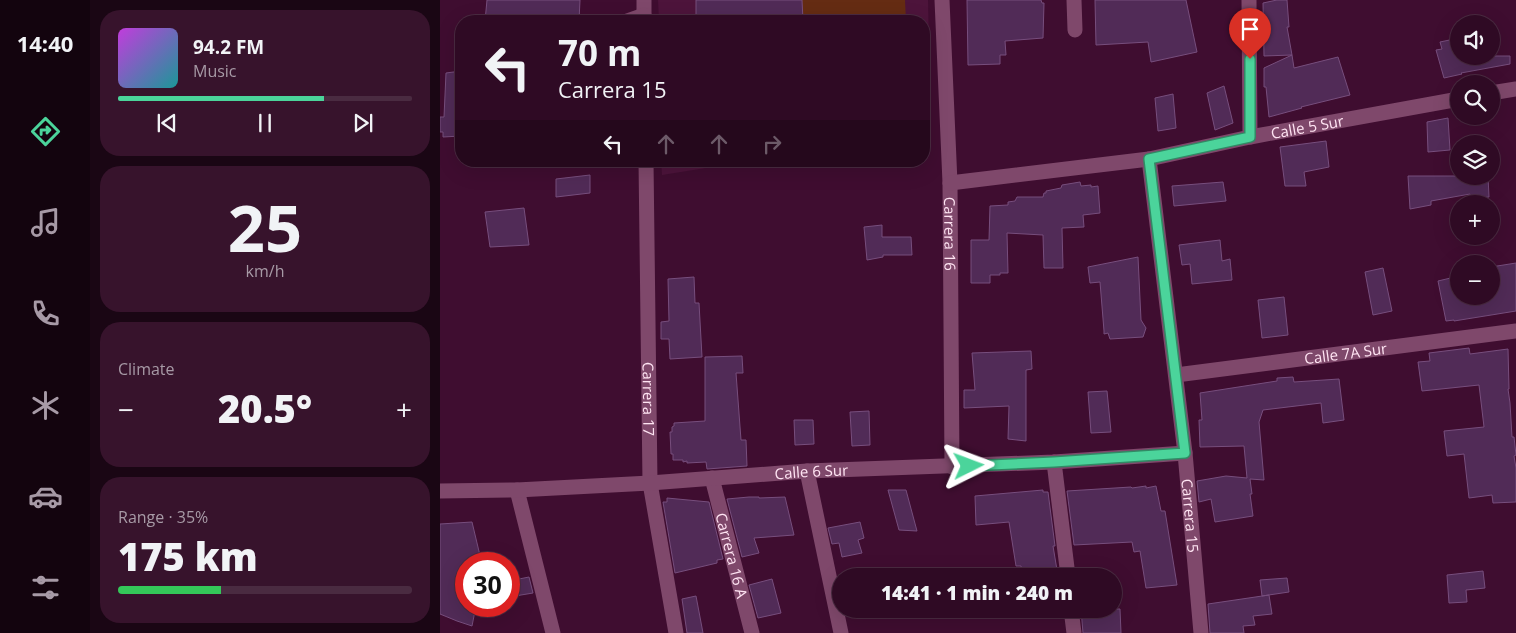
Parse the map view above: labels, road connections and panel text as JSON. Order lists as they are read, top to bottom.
{
  "streets": {
    "street": [
      "Calle 5 Sur",
      "Carrera 16",
      "Calle 7A Sur",
      "Carrera 17",
      "Calle 6 Sur",
      "Carrera 15",
      "Carrera 16 A"
    ]
  },
  "crossings": [
    ["Calle 5 Sur", "Carrera 16"],
    ["Calle 5 Sur", "Carrera 15"],
    ["Carrera 16", "Calle 6 Sur"],
    ["Calle 7A Sur", "Carrera 15"],
    ["Carrera 17", "Calle 6 Sur"],
    ["Calle 6 Sur", "Carrera 15"],
    ["Calle 6 Sur", "Carrera 16 A"]
  ],
  "page": {
    "tabs": "14:40",
    "map_buttons": ["+", "−"],
    "turn": ["70 m", "Carrera 15"],
    "song": ["94.2 FM", "Music"],
    "tile": [
      ["25", "km/h"],
      "Climate",
      ["Range · 35%", "175 km"]
    ],
    "heat": ["−", "20.5°", "+"],
    "limit": "30",
    "trip": "14:41 · 1 min · 240 m"
  }
}
